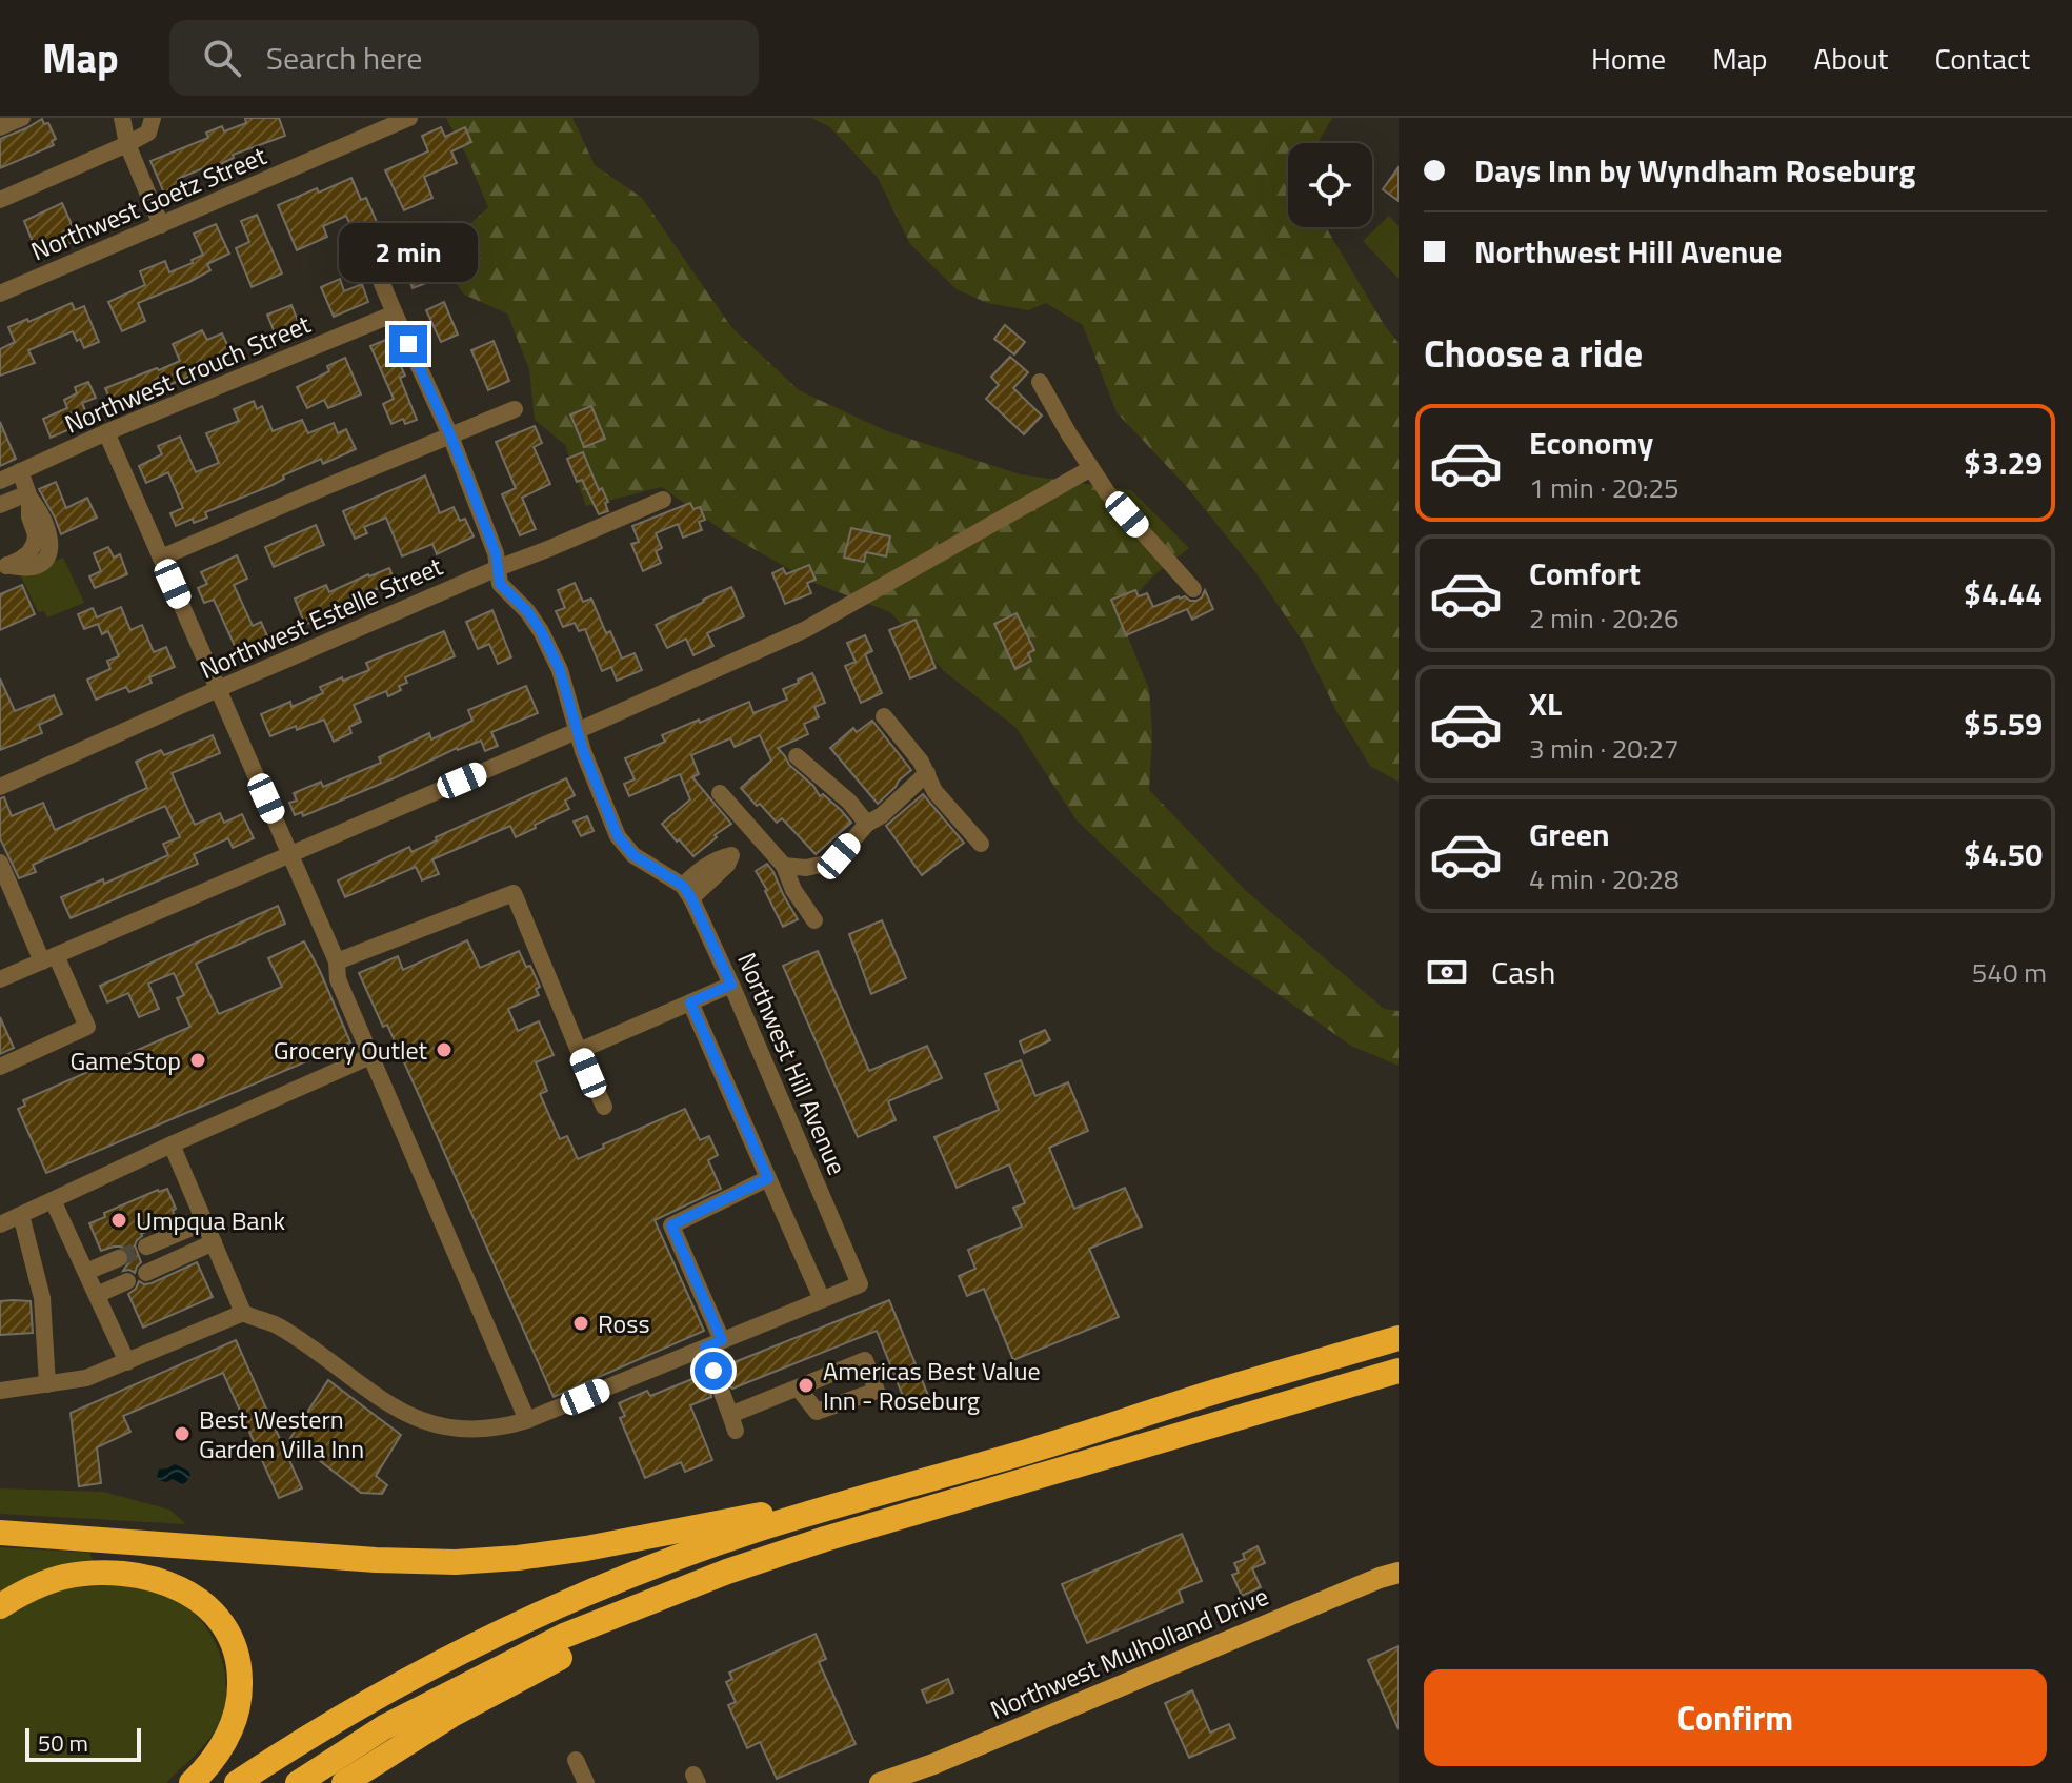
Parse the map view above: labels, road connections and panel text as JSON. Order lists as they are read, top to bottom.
{
  "streets": {
    "main road": ["Northwest Mulholland Drive"],
    "street": [
      "Northwest Goetz Street",
      "Northwest Crouch Street",
      "Northwest Estelle Street",
      "Northwest Hill Avenue"
    ]
  },
  "places": [
    "Grocery Outlet",
    "GameStop",
    "Umpqua Bank",
    "Ross",
    "Americas Best Value Inn - Roseburg",
    "Best Western Garden Villa Inn"
  ],
  "scale_bar": "50 m",
  "page": {
    "header": "Map",
    "search": "Search here",
    "nav": [
      "Home",
      "Map",
      "About",
      "Contact"
    ],
    "banner": ["Days Inn by Wyndham Roseburg", "Northwest Hill Avenue"],
    "bubble": "2 min",
    "heading": "Choose a ride",
    "list": [
      {
        "name": "Economy",
        "note": "1 min · 20:25",
        "value": "$3.29"
      },
      {
        "name": "Comfort",
        "note": "2 min · 20:26",
        "value": "$4.44"
      },
      {
        "name": "XL",
        "note": "3 min · 20:27",
        "value": "$5.59"
      },
      {
        "name": "Green",
        "note": "4 min · 20:28",
        "value": "$4.50"
      }
    ],
    "pay": ["Cash", "540 m"],
    "buttons": "Confirm",
    "scale": "50 m"
  }
}
